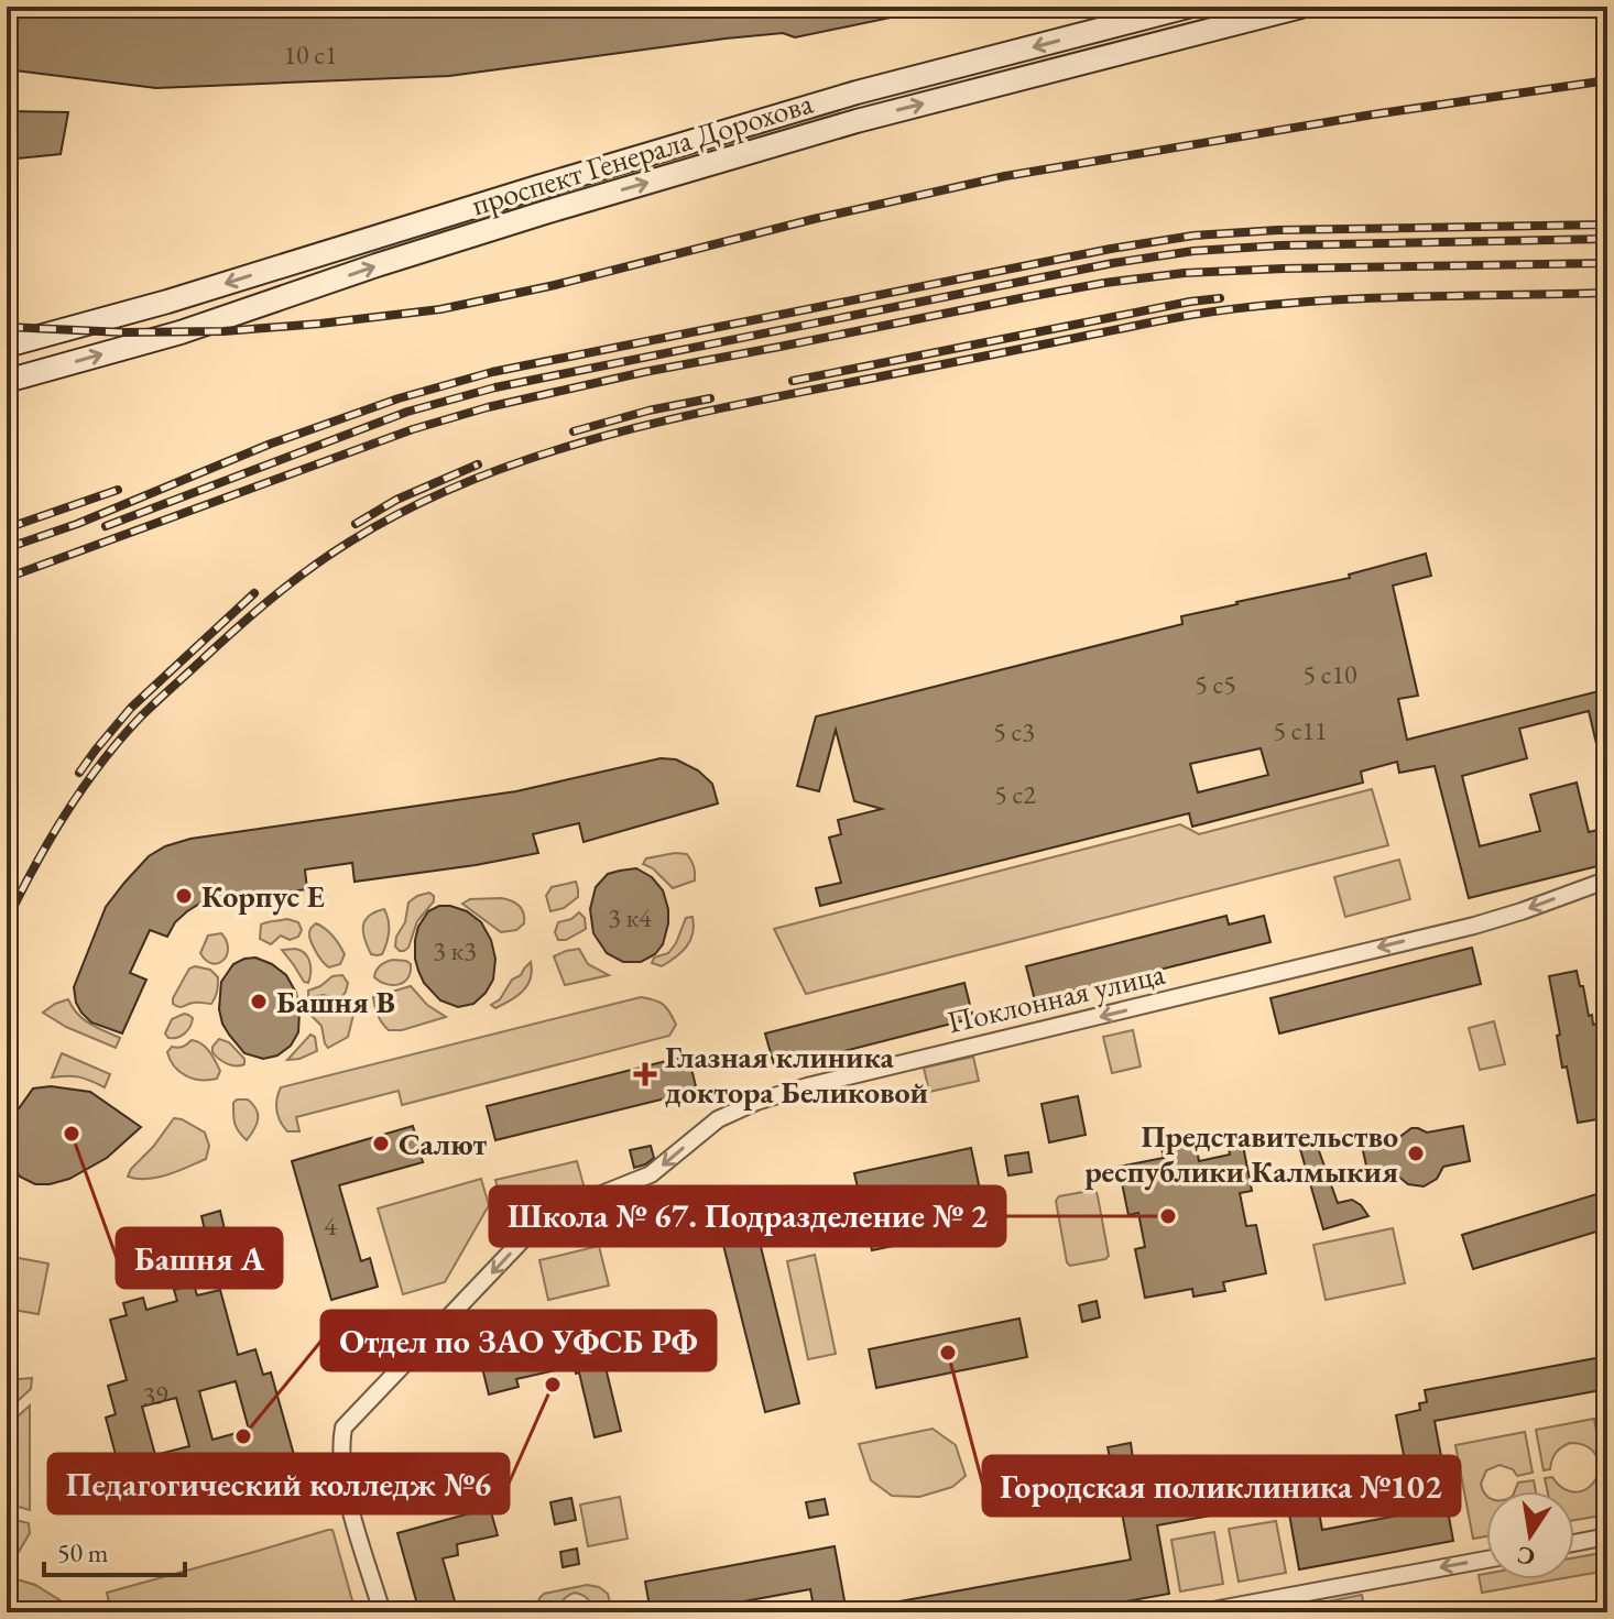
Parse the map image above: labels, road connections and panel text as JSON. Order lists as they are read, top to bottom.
{
  "streets": {
    "main road": ["проспект Генерала Дорохова"],
    "street": ["Поклонная улица"]
  },
  "one_way": ["Поклонная улица"],
  "places": {
    "other": [
      "Корпус E",
      "Башня B",
      "Башня А",
      "Салют",
      "Представительство республики Калмыкия",
      "Школа № 67. Подразделение № 2",
      "Городская поликлиника №102",
      "Педагогический колледж №6",
      "Отдел по ЗАО УФСБ РФ"
    ],
    "health": ["Глазная клиника доктора Беликовой"]
  },
  "house_numbers": [
    "10 с1",
    "5 с10",
    "5 с5",
    "5 с11",
    "5 с3",
    "5 с2",
    "3 к4",
    "3 к3",
    "4",
    "39"
  ],
  "scale_bar": "50 m",
  "north": "bottom"
}
